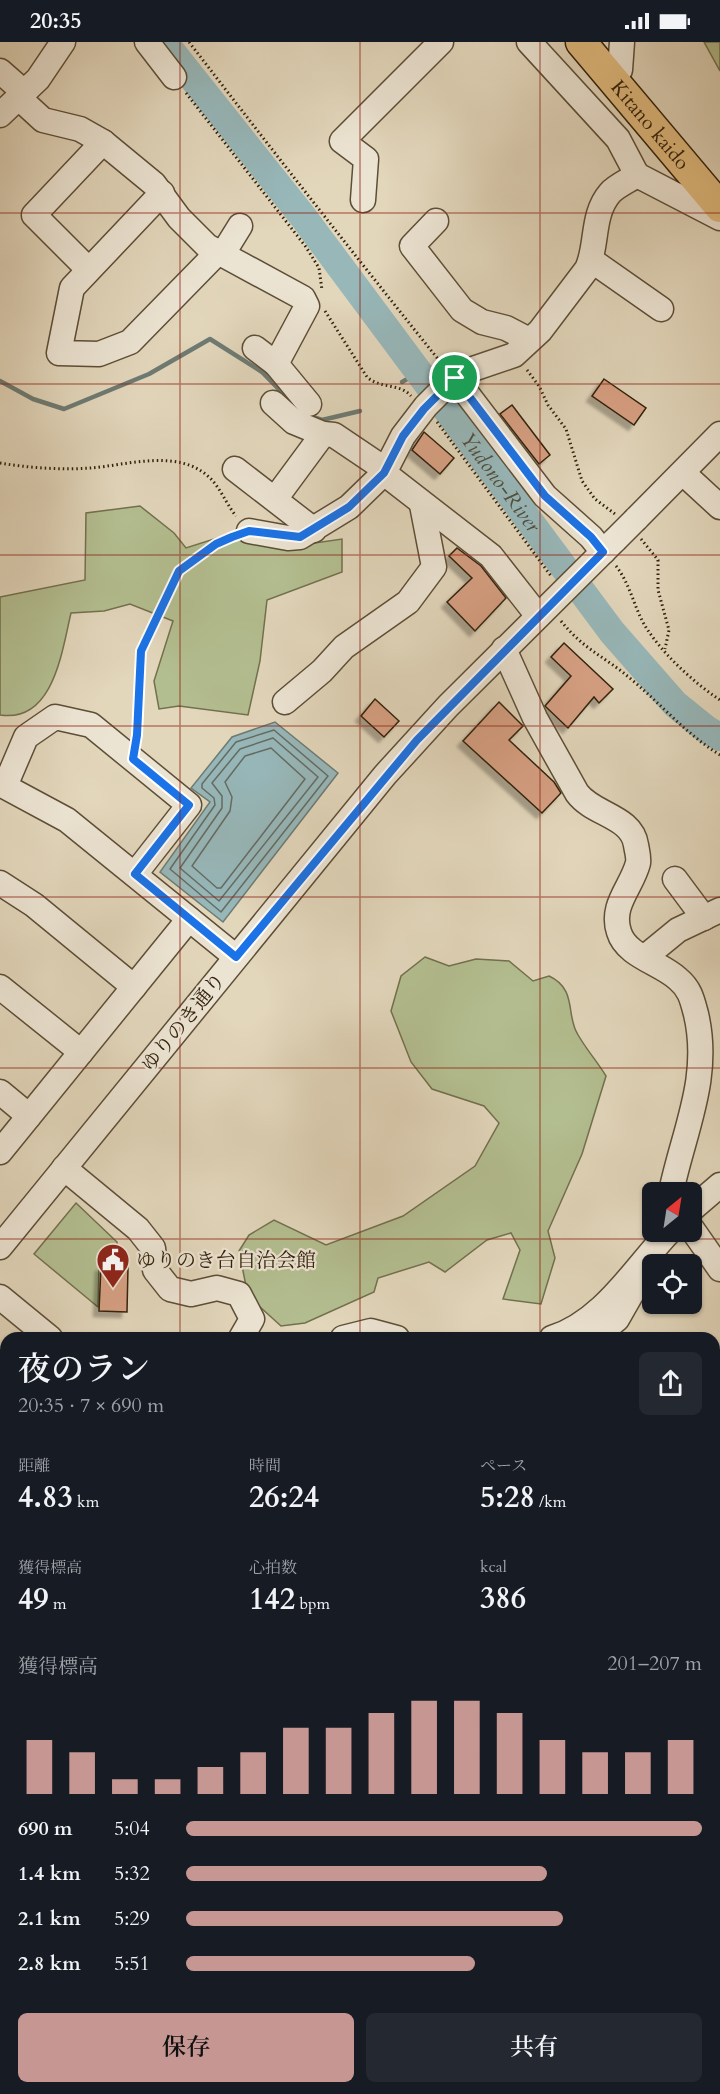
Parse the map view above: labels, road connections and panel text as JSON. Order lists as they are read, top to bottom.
{
  "streets": {
    "main road": ["Kitano kaido"],
    "street": ["ゆりのき通り"]
  },
  "water": ["Yudono-River"],
  "places": {
    "public building": ["ゆりのき台自治会館"]
  },
  "north": "top right",
  "page": {
    "status": "20:35",
    "heading": ["夜のラン", "20:35 · 7 × 690 m"],
    "stats": [
      ["距離", "4.83 km"],
      ["時間", "26:24"],
      ["ペース", "5:28 /km"],
      ["獲得標高", "49 m"],
      ["心拍数", "142 bpm"],
      ["kcal", "386"]
    ],
    "chart": ["獲得標高", "201–207 m"],
    "list": [
      {
        "name": "690 m",
        "note": "5:04"
      },
      {
        "name": "1.4 km",
        "note": "5:32"
      },
      {
        "name": "2.1 km",
        "note": "5:29"
      },
      {
        "name": "2.8 km",
        "note": "5:51"
      }
    ],
    "buttons": ["保存", "共有"]
  }
}
